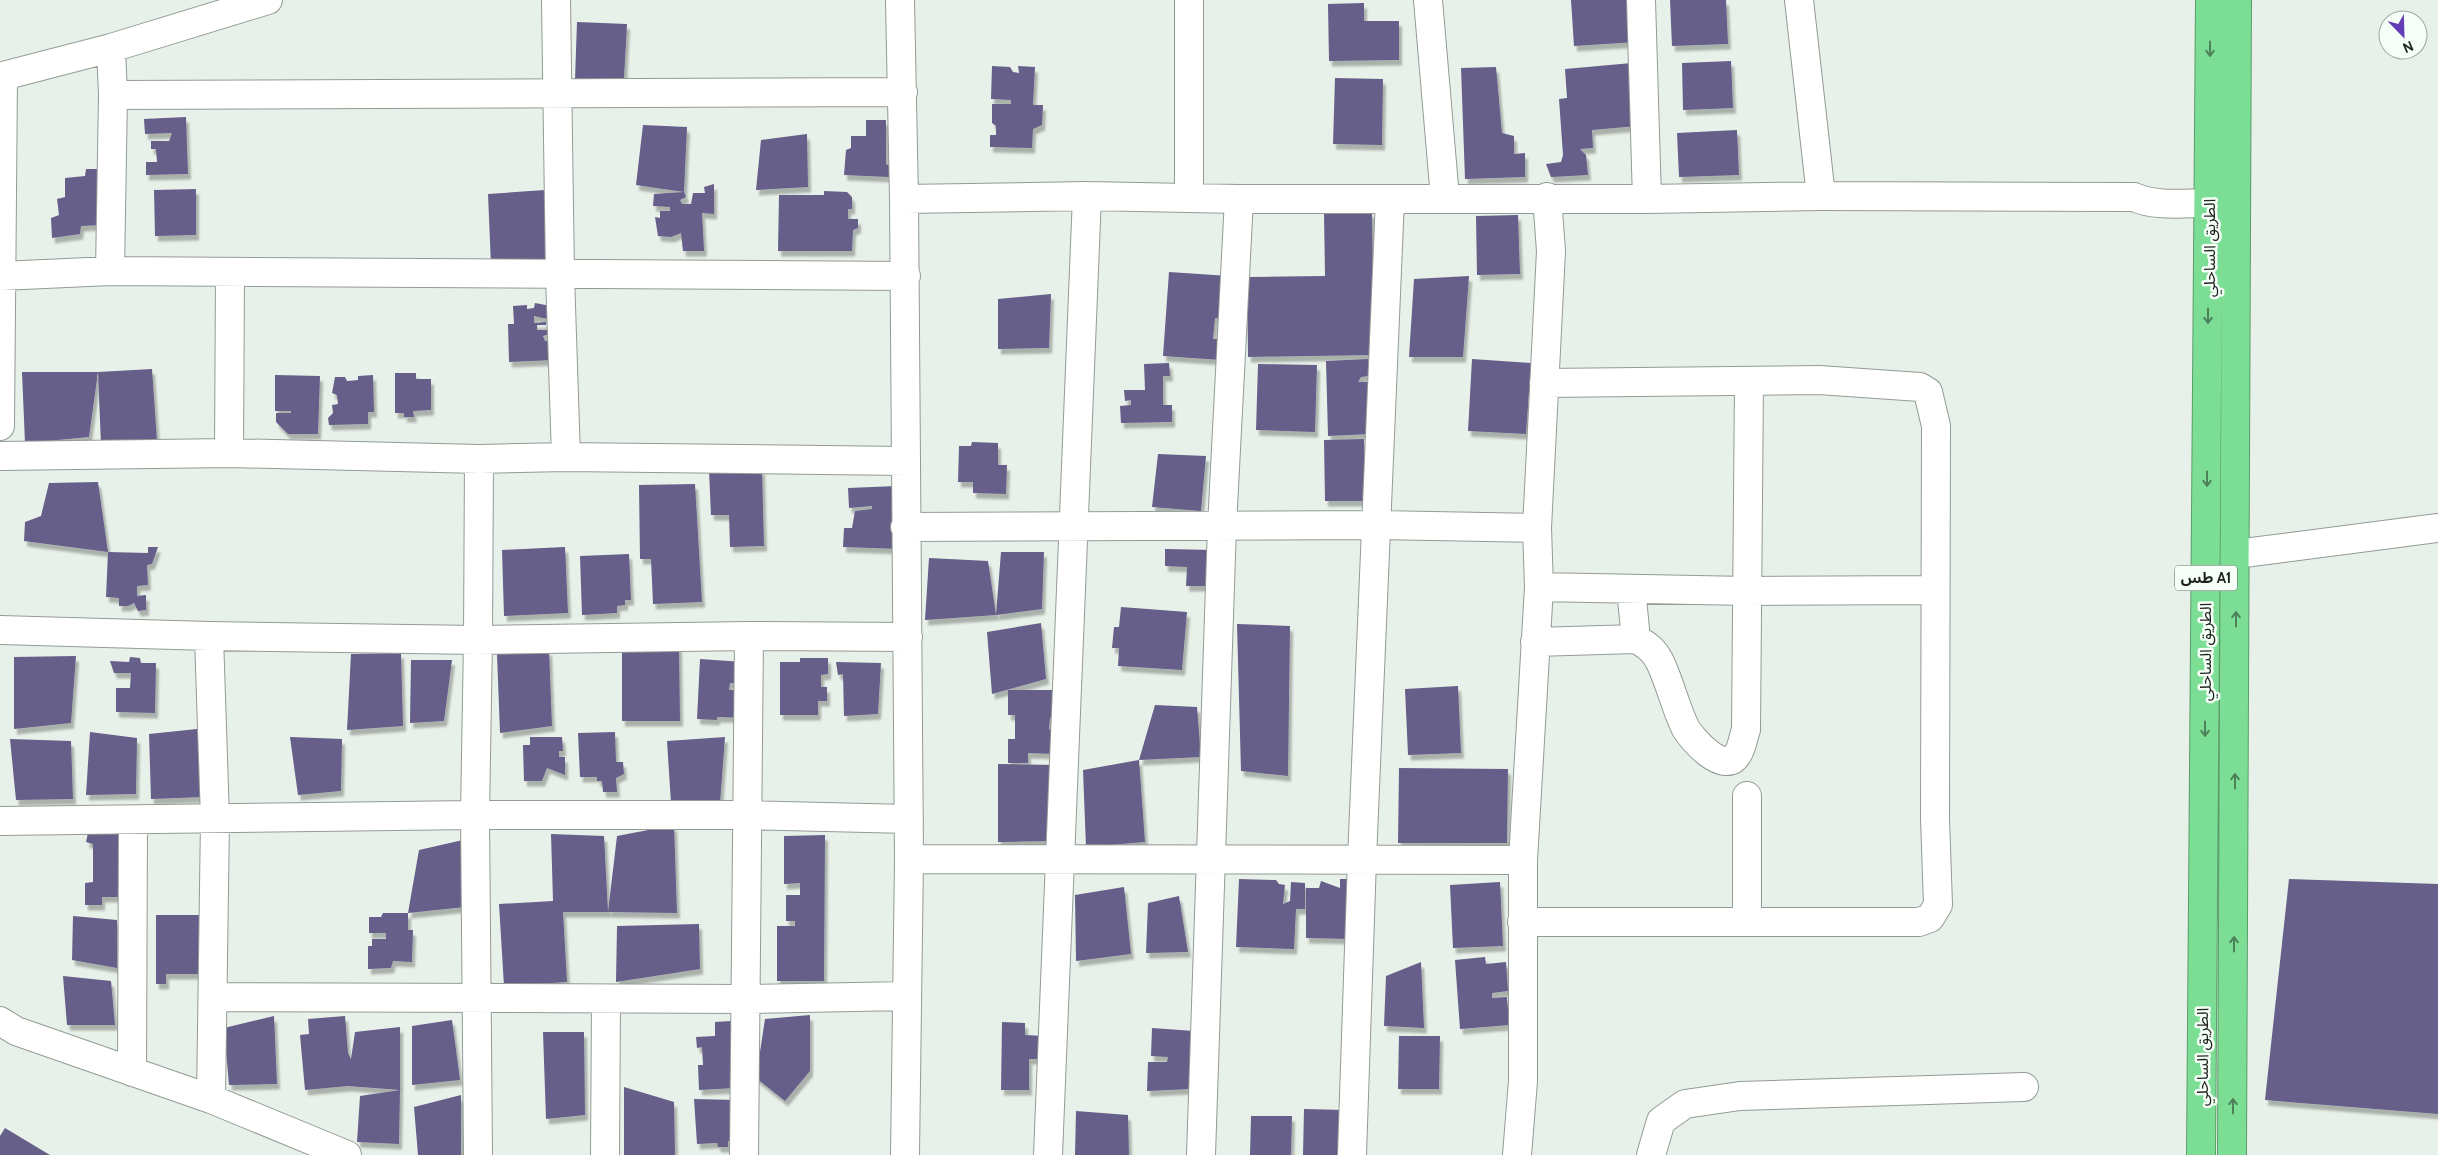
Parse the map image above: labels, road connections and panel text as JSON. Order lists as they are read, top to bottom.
{
  "streets": {
    "highway": ["الطريق الساحلي", "طس A1"]
  },
  "north": "bottom right"
}
